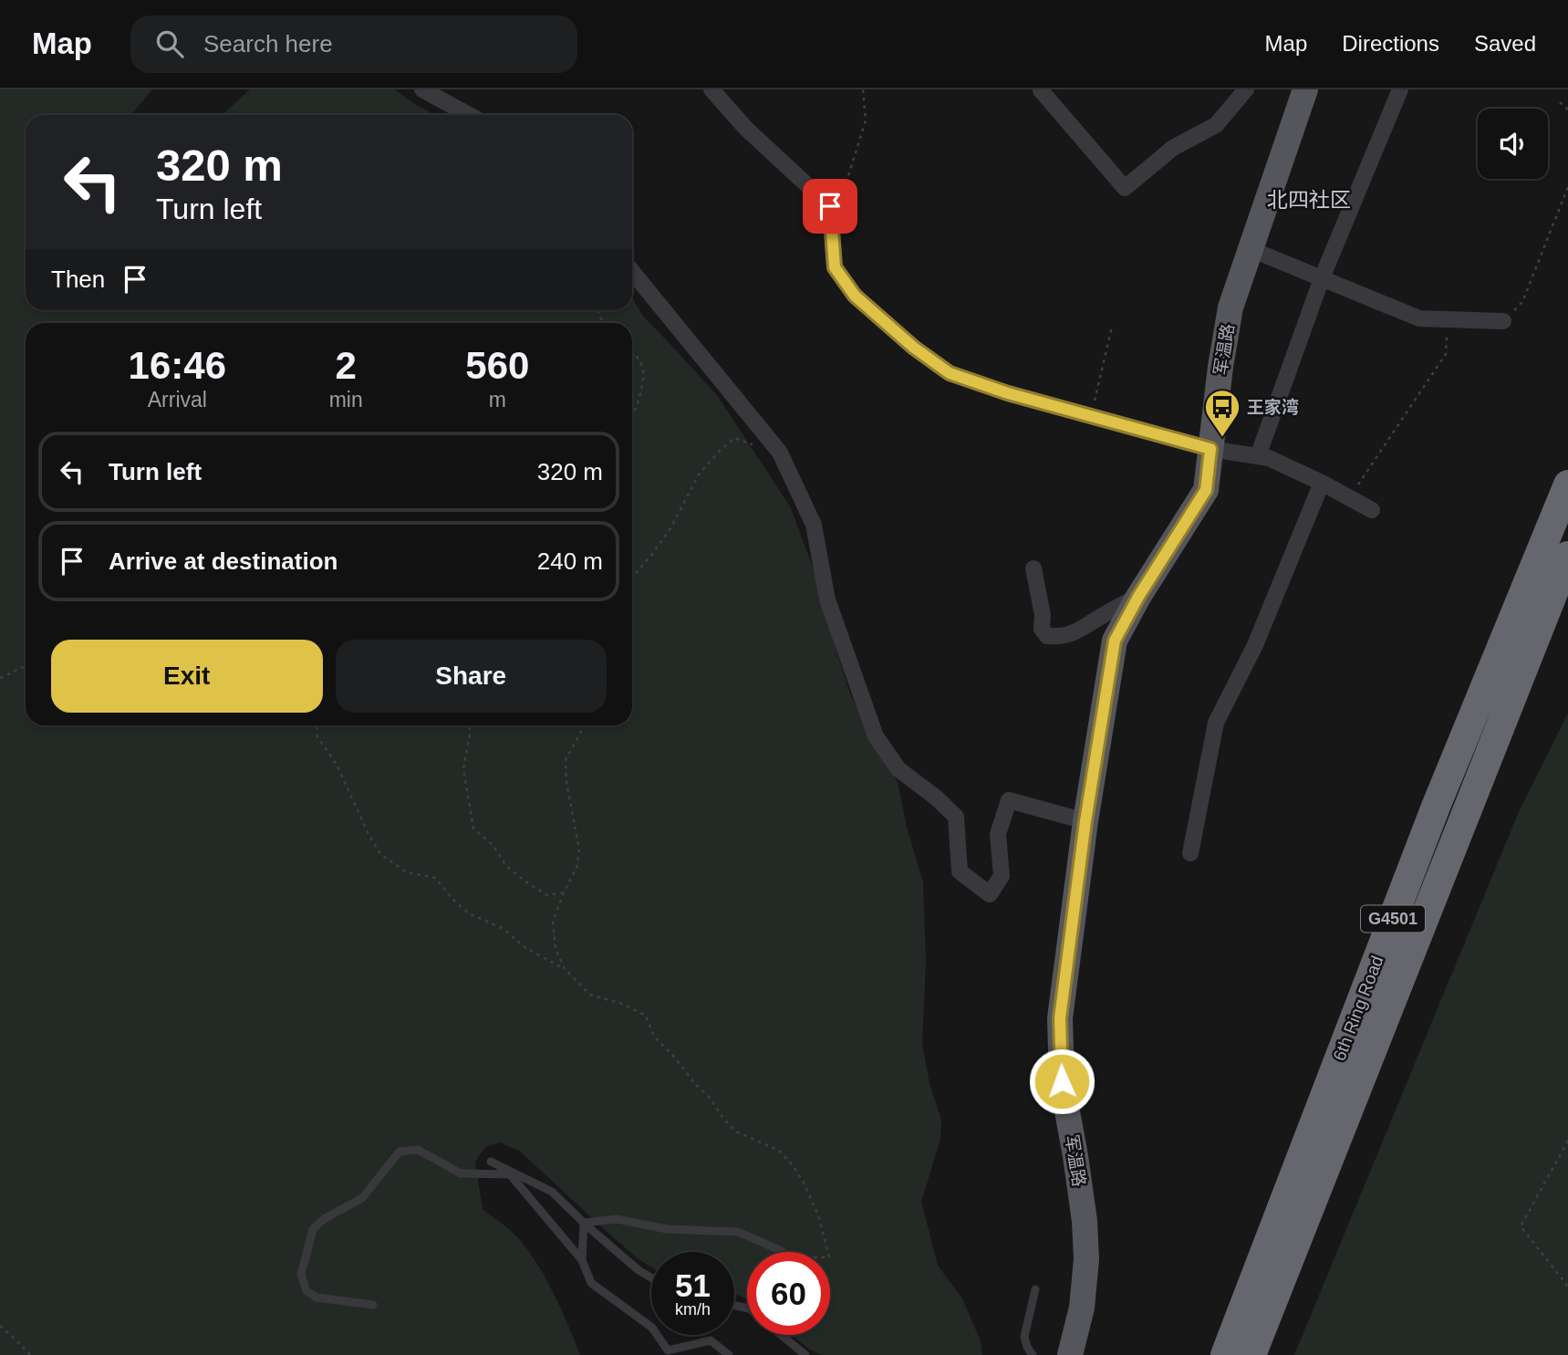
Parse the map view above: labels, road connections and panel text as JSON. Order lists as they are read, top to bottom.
{
  "streets": {
    "highway": ["G4501", "6th Ring Road"],
    "main road": ["军温路"]
  },
  "districts": ["北四社区"],
  "places": {
    "bus stop": ["王家湾"]
  },
  "page": {
    "header": "Map",
    "search": "Search here",
    "nav": ["Map", "Directions", "Saved"],
    "turn": ["320 m", "Turn left"],
    "then": "Then",
    "eta": [
      "16:46",
      "Arrival",
      "2",
      "min",
      "560",
      "m"
    ],
    "list": [
      {
        "name": "Turn left",
        "value": "320 m"
      },
      {
        "name": "Arrive at destination",
        "value": "240 m"
      }
    ],
    "buttons": ["Exit", "Share"],
    "speed": "51 km/h",
    "limit": "60"
  }
}
